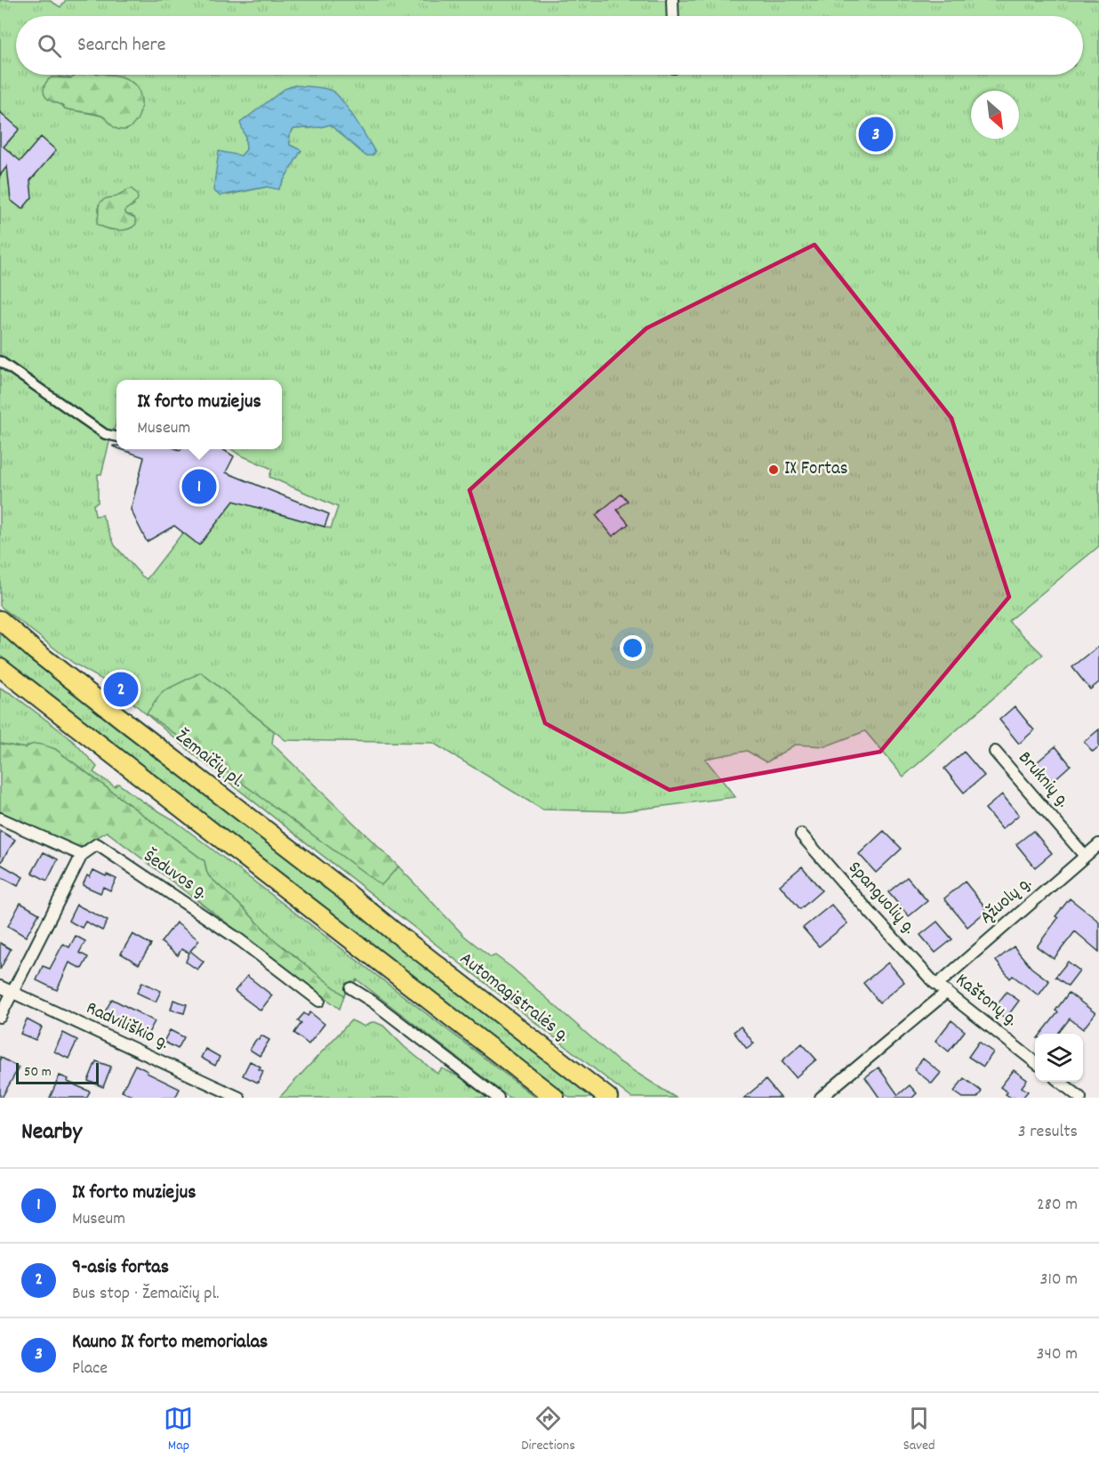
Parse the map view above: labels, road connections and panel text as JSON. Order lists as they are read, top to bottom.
{
  "streets": {
    "highway": ["Žemaičių pl.", "Automagistralės g."],
    "street": [
      "Bruknių g.",
      "Šeduvos g.",
      "Spanguolių g.",
      "Ąžuolų g.",
      "Kaštonų g.",
      "Radviliškio g."
    ]
  },
  "crossings": [
    ["Žemaičių pl.", "Automagistralės g."],
    ["Bruknių g.", "Ąžuolų g."],
    ["Spanguolių g.", "Ąžuolų g."],
    ["Spanguolių g.", "Kaštonų g."],
    ["Ąžuolų g.", "Kaštonų g."]
  ],
  "places": ["IX Fortas"],
  "scale_bar": "50 m",
  "north": "bottom right",
  "page": {
    "search": "Search here",
    "pins": ["3", "1", "2"],
    "popup": ["IX forto muziejus", "Museum"],
    "scale": "50 m",
    "heading": ["Nearby", "3 results"],
    "list": [
      {
        "mark": "1",
        "name": "IX forto muziejus",
        "note": "Museum",
        "value": "280 m"
      },
      {
        "mark": "2",
        "name": "9-asis fortas",
        "note": "Bus stop · Žemaičių pl.",
        "value": "310 m"
      },
      {
        "mark": "3",
        "name": "Kauno IX forto memorialas",
        "note": "Place",
        "value": "340 m"
      }
    ],
    "nav": ["Map", "Directions", "Saved"]
  }
}
